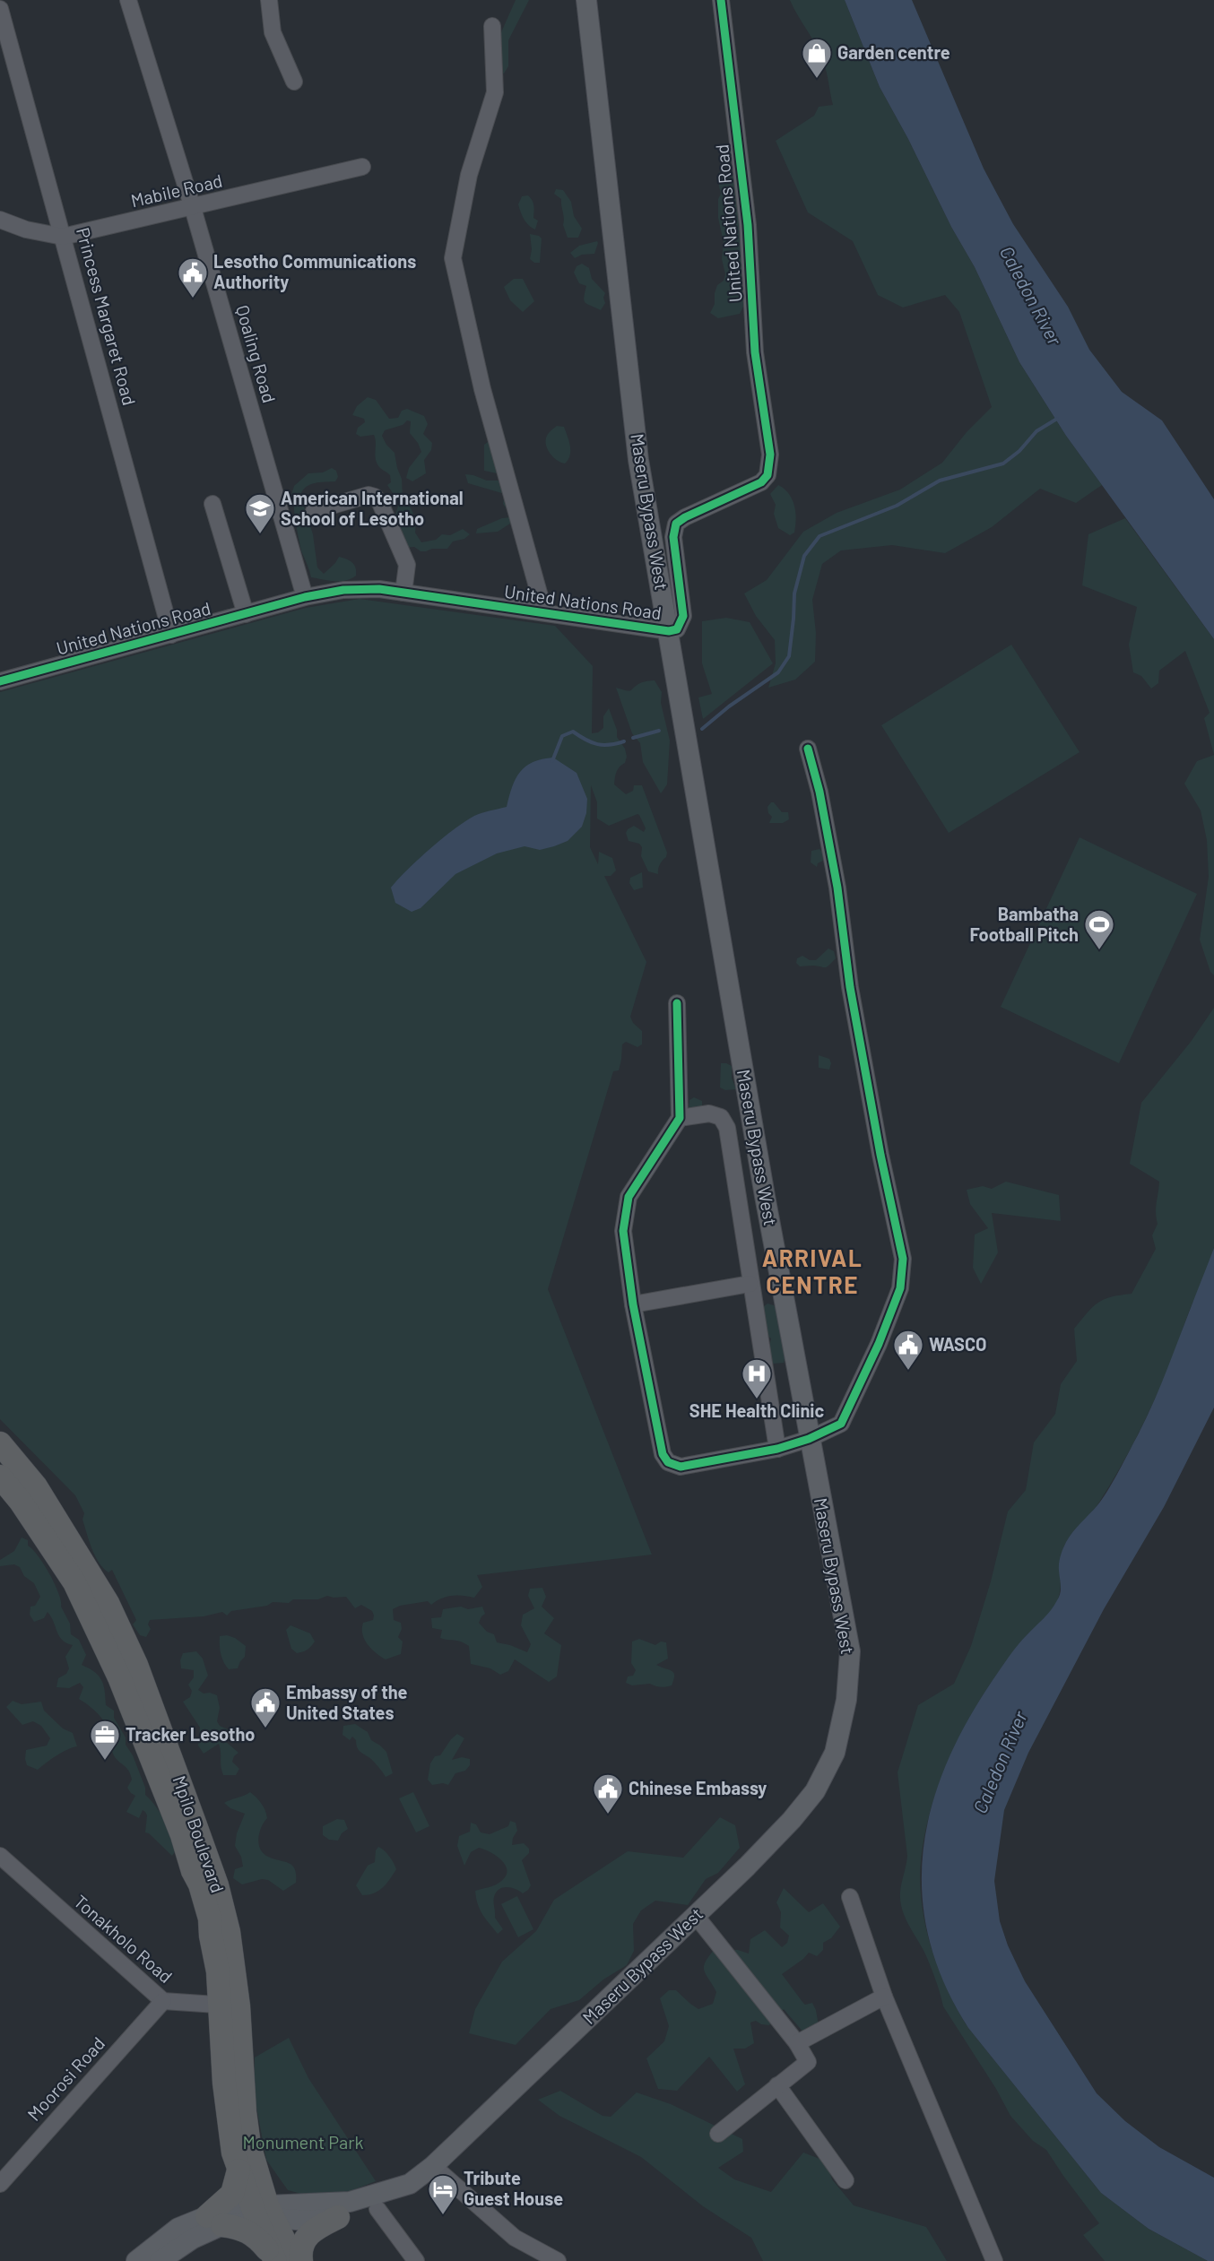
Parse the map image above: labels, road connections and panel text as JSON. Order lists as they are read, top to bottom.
{
  "streets": {
    "highway": ["Mpilo Boulevard"],
    "main road": ["Maseru Bypass West"],
    "street": [
      "Mabile Road",
      "United Nations Road",
      "Princess Margaret Road",
      "Qoaling Road",
      "Tonakholo Road",
      "Moorosi Road"
    ]
  },
  "crossings": [
    ["Mabile Road", "Princess Margaret Road"],
    ["Mabile Road", "Qoaling Road"],
    ["United Nations Road", "Princess Margaret Road"],
    ["United Nations Road", "Qoaling Road"],
    ["United Nations Road", "Maseru Bypass West"],
    ["Maseru Bypass West", "Mpilo Boulevard"],
    ["Mpilo Boulevard", "Tonakholo Road"],
    ["Tonakholo Road", "Moorosi Road"]
  ],
  "districts": ["ARRIVAL CENTRE"],
  "water": ["Caledon River"],
  "parks": ["Monument Park"],
  "places": {
    "shop": ["Garden centre"],
    "public building": [
      "Lesotho Communications Authority",
      "WASCO",
      "Embassy of the United States",
      "Chinese Embassy"
    ],
    "school or university": ["American International School of Lesotho"],
    "sports": ["Bambatha Football Pitch"],
    "hospital": ["SHE Health Clinic"],
    "office": ["Tracker Lesotho"],
    "hotel": ["Tribute Guest House"]
  }
}
